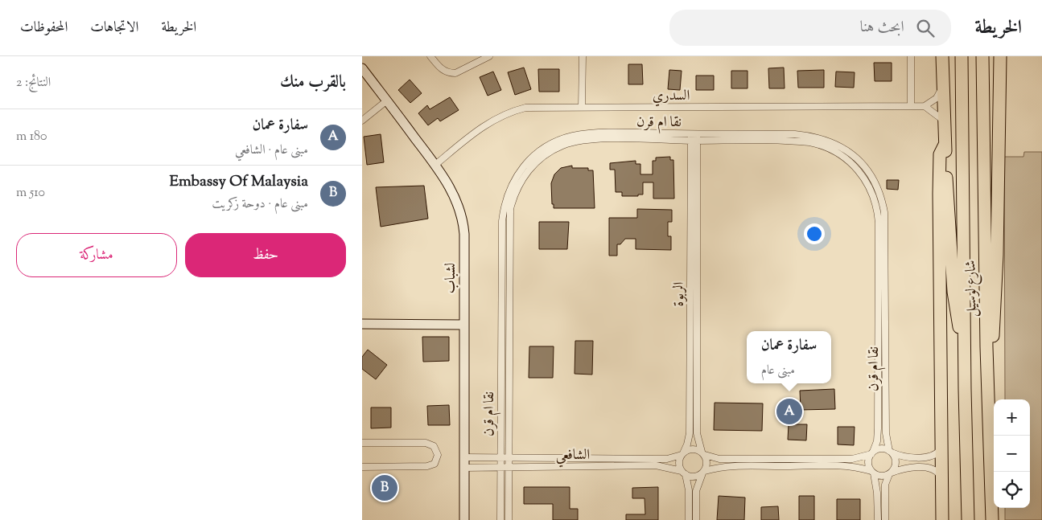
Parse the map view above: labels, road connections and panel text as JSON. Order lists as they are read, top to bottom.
{
  "streets": {
    "highway": ["شارع لوسيل"],
    "street": [
      "السدري",
      "نقا ام قرن",
      "لشباب",
      "الربوة",
      "الشافعي"
    ]
  },
  "crossings": [
    ["السدري", "لشباب"],
    ["نقا ام قرن", "الربوة"],
    ["نقا ام قرن", "الشافعي"],
    ["لشباب", "الشافعي"],
    ["الربوة", "الشافعي"]
  ],
  "page": {
    "header": "الخريطة",
    "search": "ابحث هنا",
    "nav": ["الخريطة", "الاتجاهات", "المحفوظات"],
    "heading": ["بالقرب منك", "النتائج: 2"],
    "list": [
      {
        "mark": "A",
        "name": "سفارة عمان",
        "note": "مبنى عام · الشافعي",
        "value": "180 m"
      },
      {
        "mark": "B",
        "name": "Embassy Of Malaysia",
        "note": "مبنى عام · دوحة زكريت",
        "value": "510 m"
      }
    ],
    "buttons": ["حفظ", "مشاركة"],
    "popup": ["سفارة عمان", "مبنى عام"],
    "pins": ["A", "B"],
    "map_buttons": ["+", "−"]
  }
}
